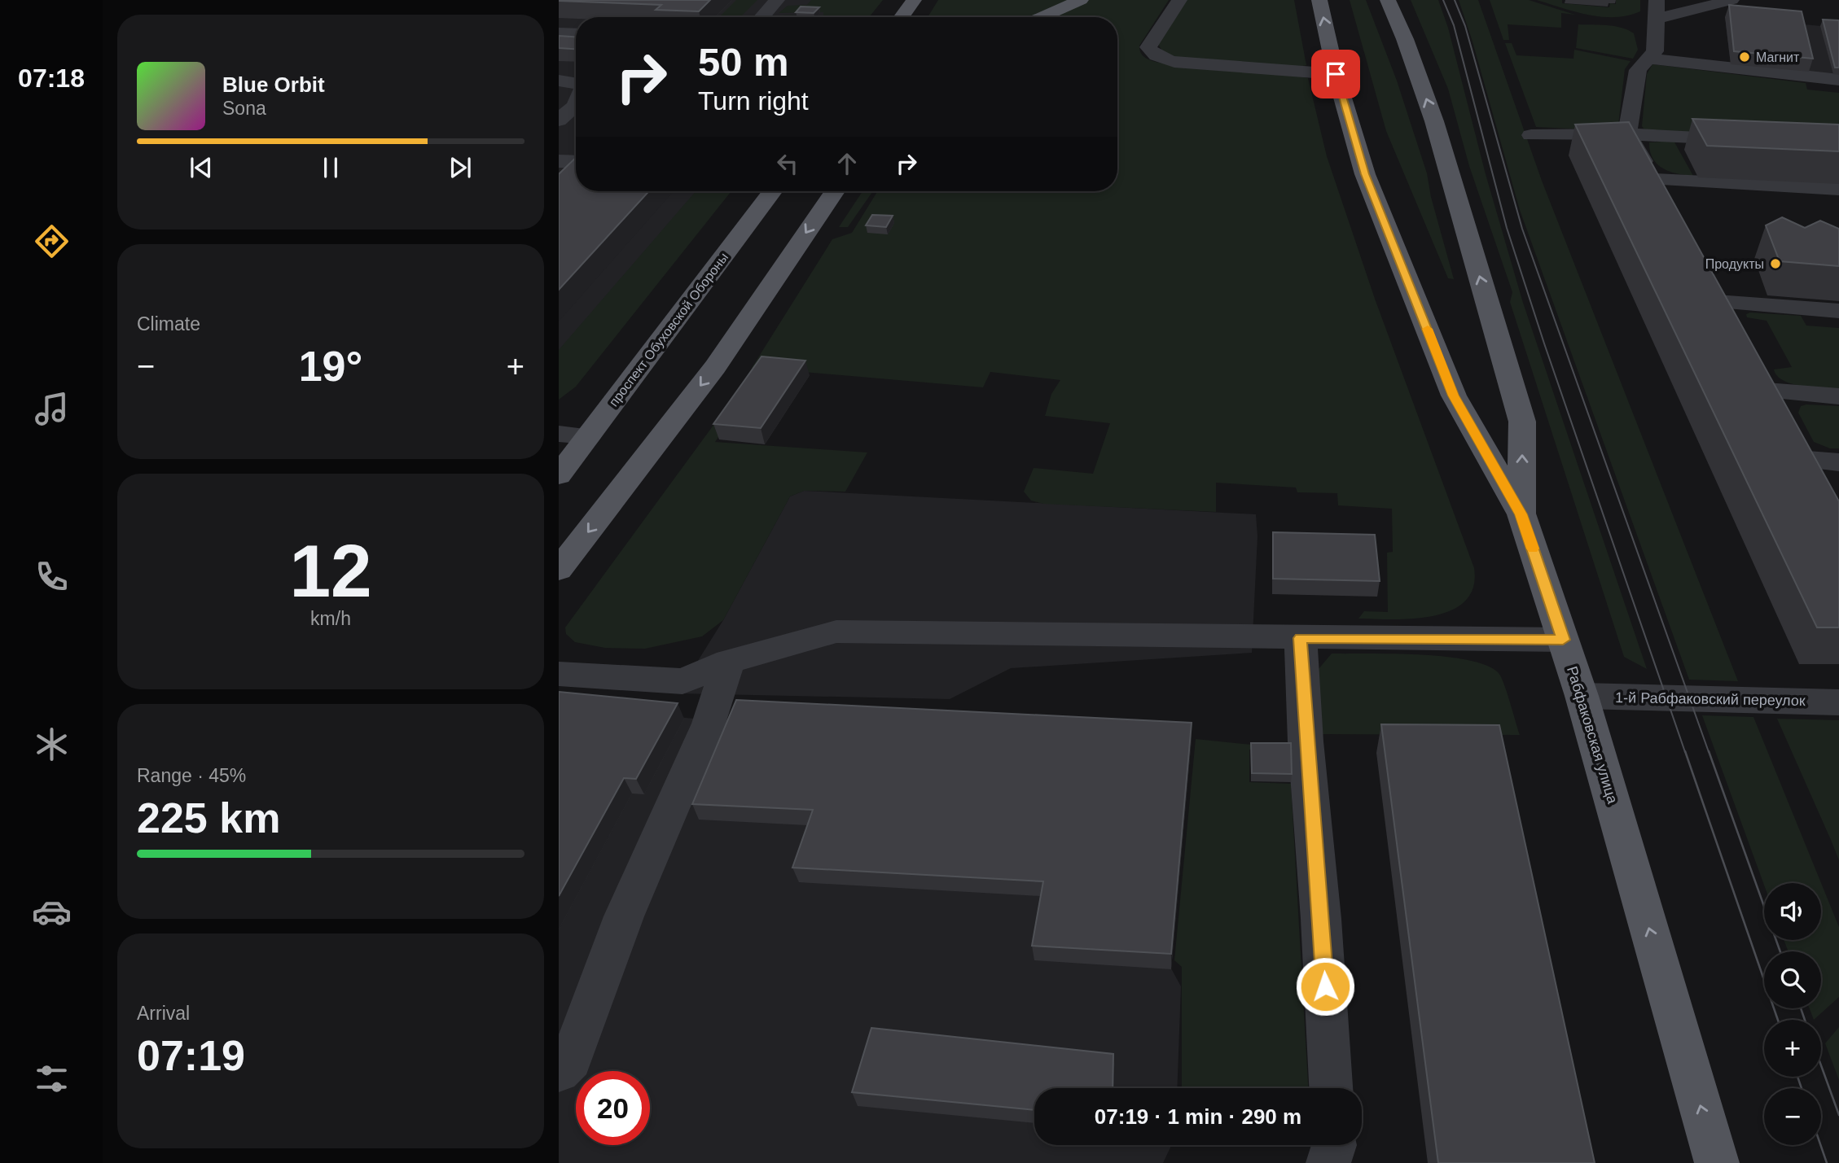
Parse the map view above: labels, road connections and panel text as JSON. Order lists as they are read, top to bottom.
{
  "streets": {
    "main road": ["проспект Обуховской Обороны", "Рабфаковская улица"],
    "street": ["1-й Рабфаковский переулок"]
  },
  "crossings": [
    ["1-й Рабфаковский переулок", "Рабфаковская улица"]
  ],
  "one_way": ["Рабфаковская улица"],
  "places": ["Магнит", "Продукты"],
  "page": {
    "tabs": "07:18",
    "turn": ["50 m", "Turn right"],
    "song": ["Blue Orbit", "Sona"],
    "tile": [
      "Climate",
      ["12", "km/h"],
      ["Range · 45%", "225 km"],
      ["Arrival", "07:19"]
    ],
    "heat": ["−", "19°", "+"],
    "map_buttons": ["+", "−"],
    "limit": "20",
    "trip": "07:19 · 1 min · 290 m"
  }
}
